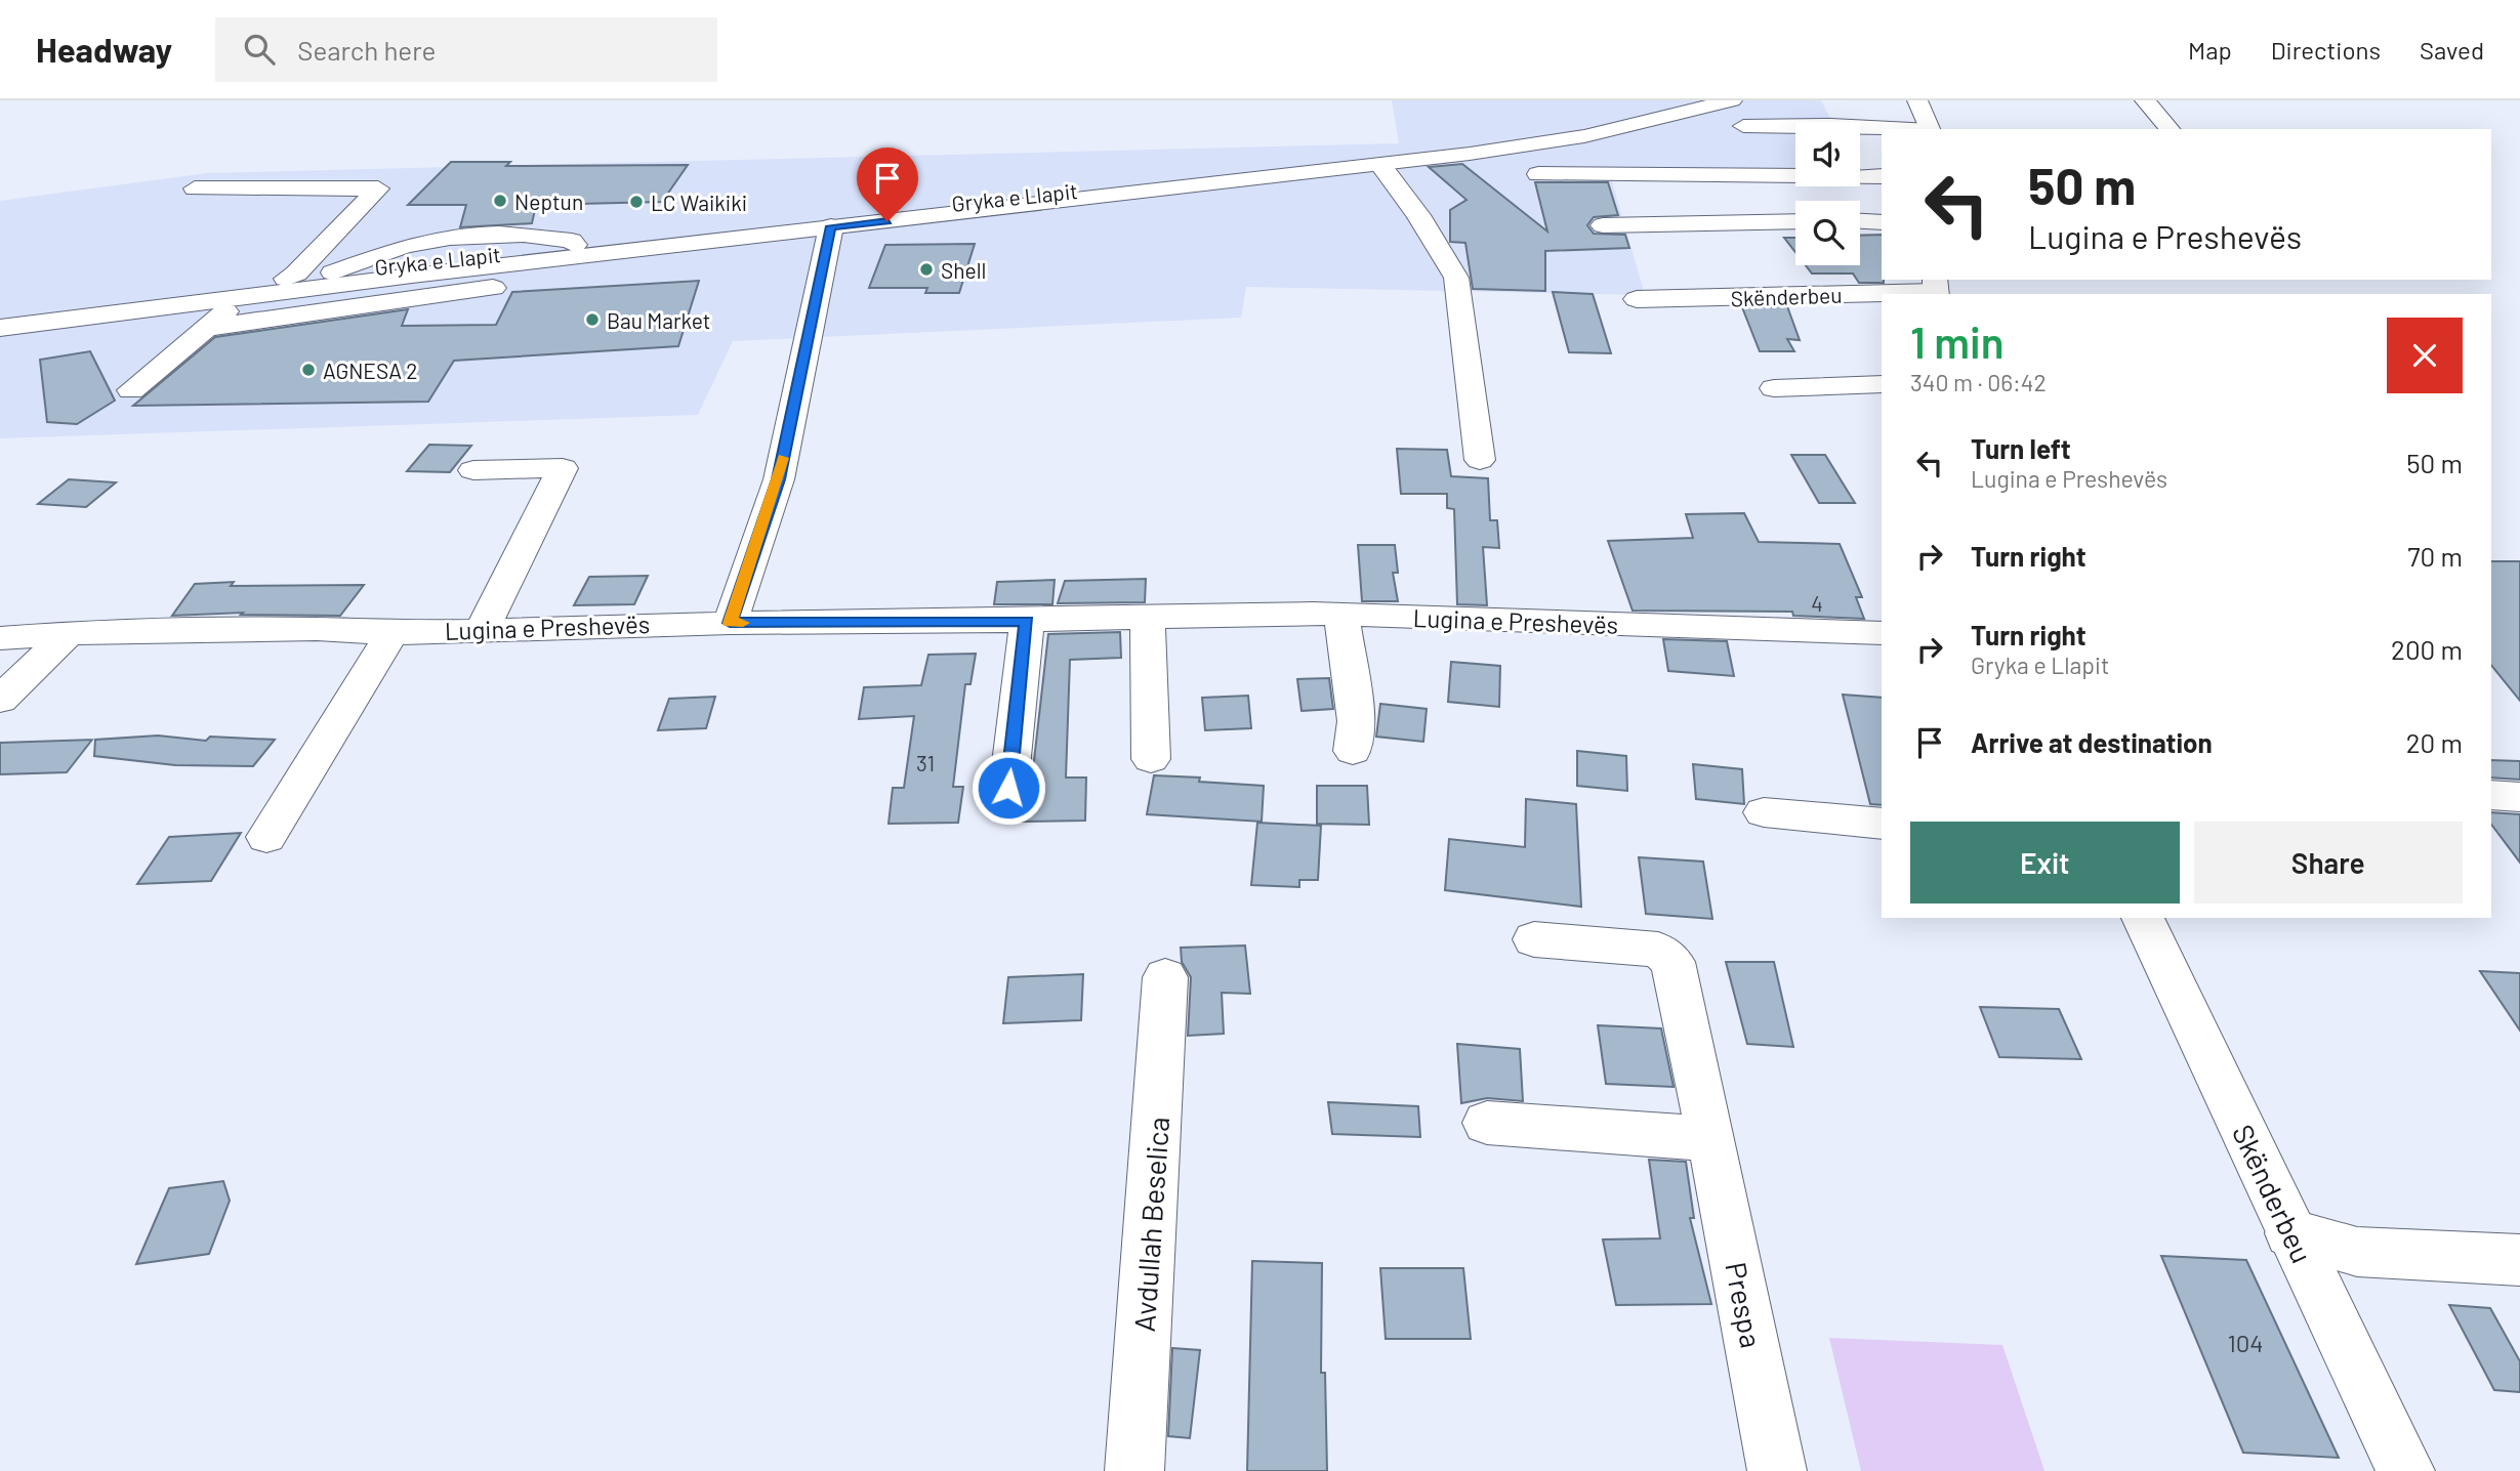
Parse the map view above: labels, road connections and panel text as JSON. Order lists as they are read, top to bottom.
{
  "streets": {
    "street": [
      "Gryka e Llapit",
      "Skënderbeu",
      "Lugina e Preshevës",
      "Avdullah Beselica",
      "Prespa"
    ]
  },
  "places": [
    "Neptun",
    "LC Waikiki",
    "Shell",
    "Bau Market",
    "AGNESA 2"
  ],
  "house_numbers": ["4", "31", "104"],
  "page": {
    "header": "Headway",
    "search": "Search here",
    "nav": ["Map", "Directions", "Saved"],
    "turn": ["50 m", "Lugina e Preshevës"],
    "heading": ["1 min", "340 m · 06:42"],
    "list": [
      {
        "name": "Turn left",
        "note": "Lugina e Preshevës",
        "value": "50 m"
      },
      {
        "name": "Turn right",
        "value": "70 m"
      },
      {
        "name": "Turn right",
        "note": "Gryka e Llapit",
        "value": "200 m"
      },
      {
        "name": "Arrive at destination",
        "value": "20 m"
      }
    ],
    "buttons": ["Exit", "Share"]
  }
}
